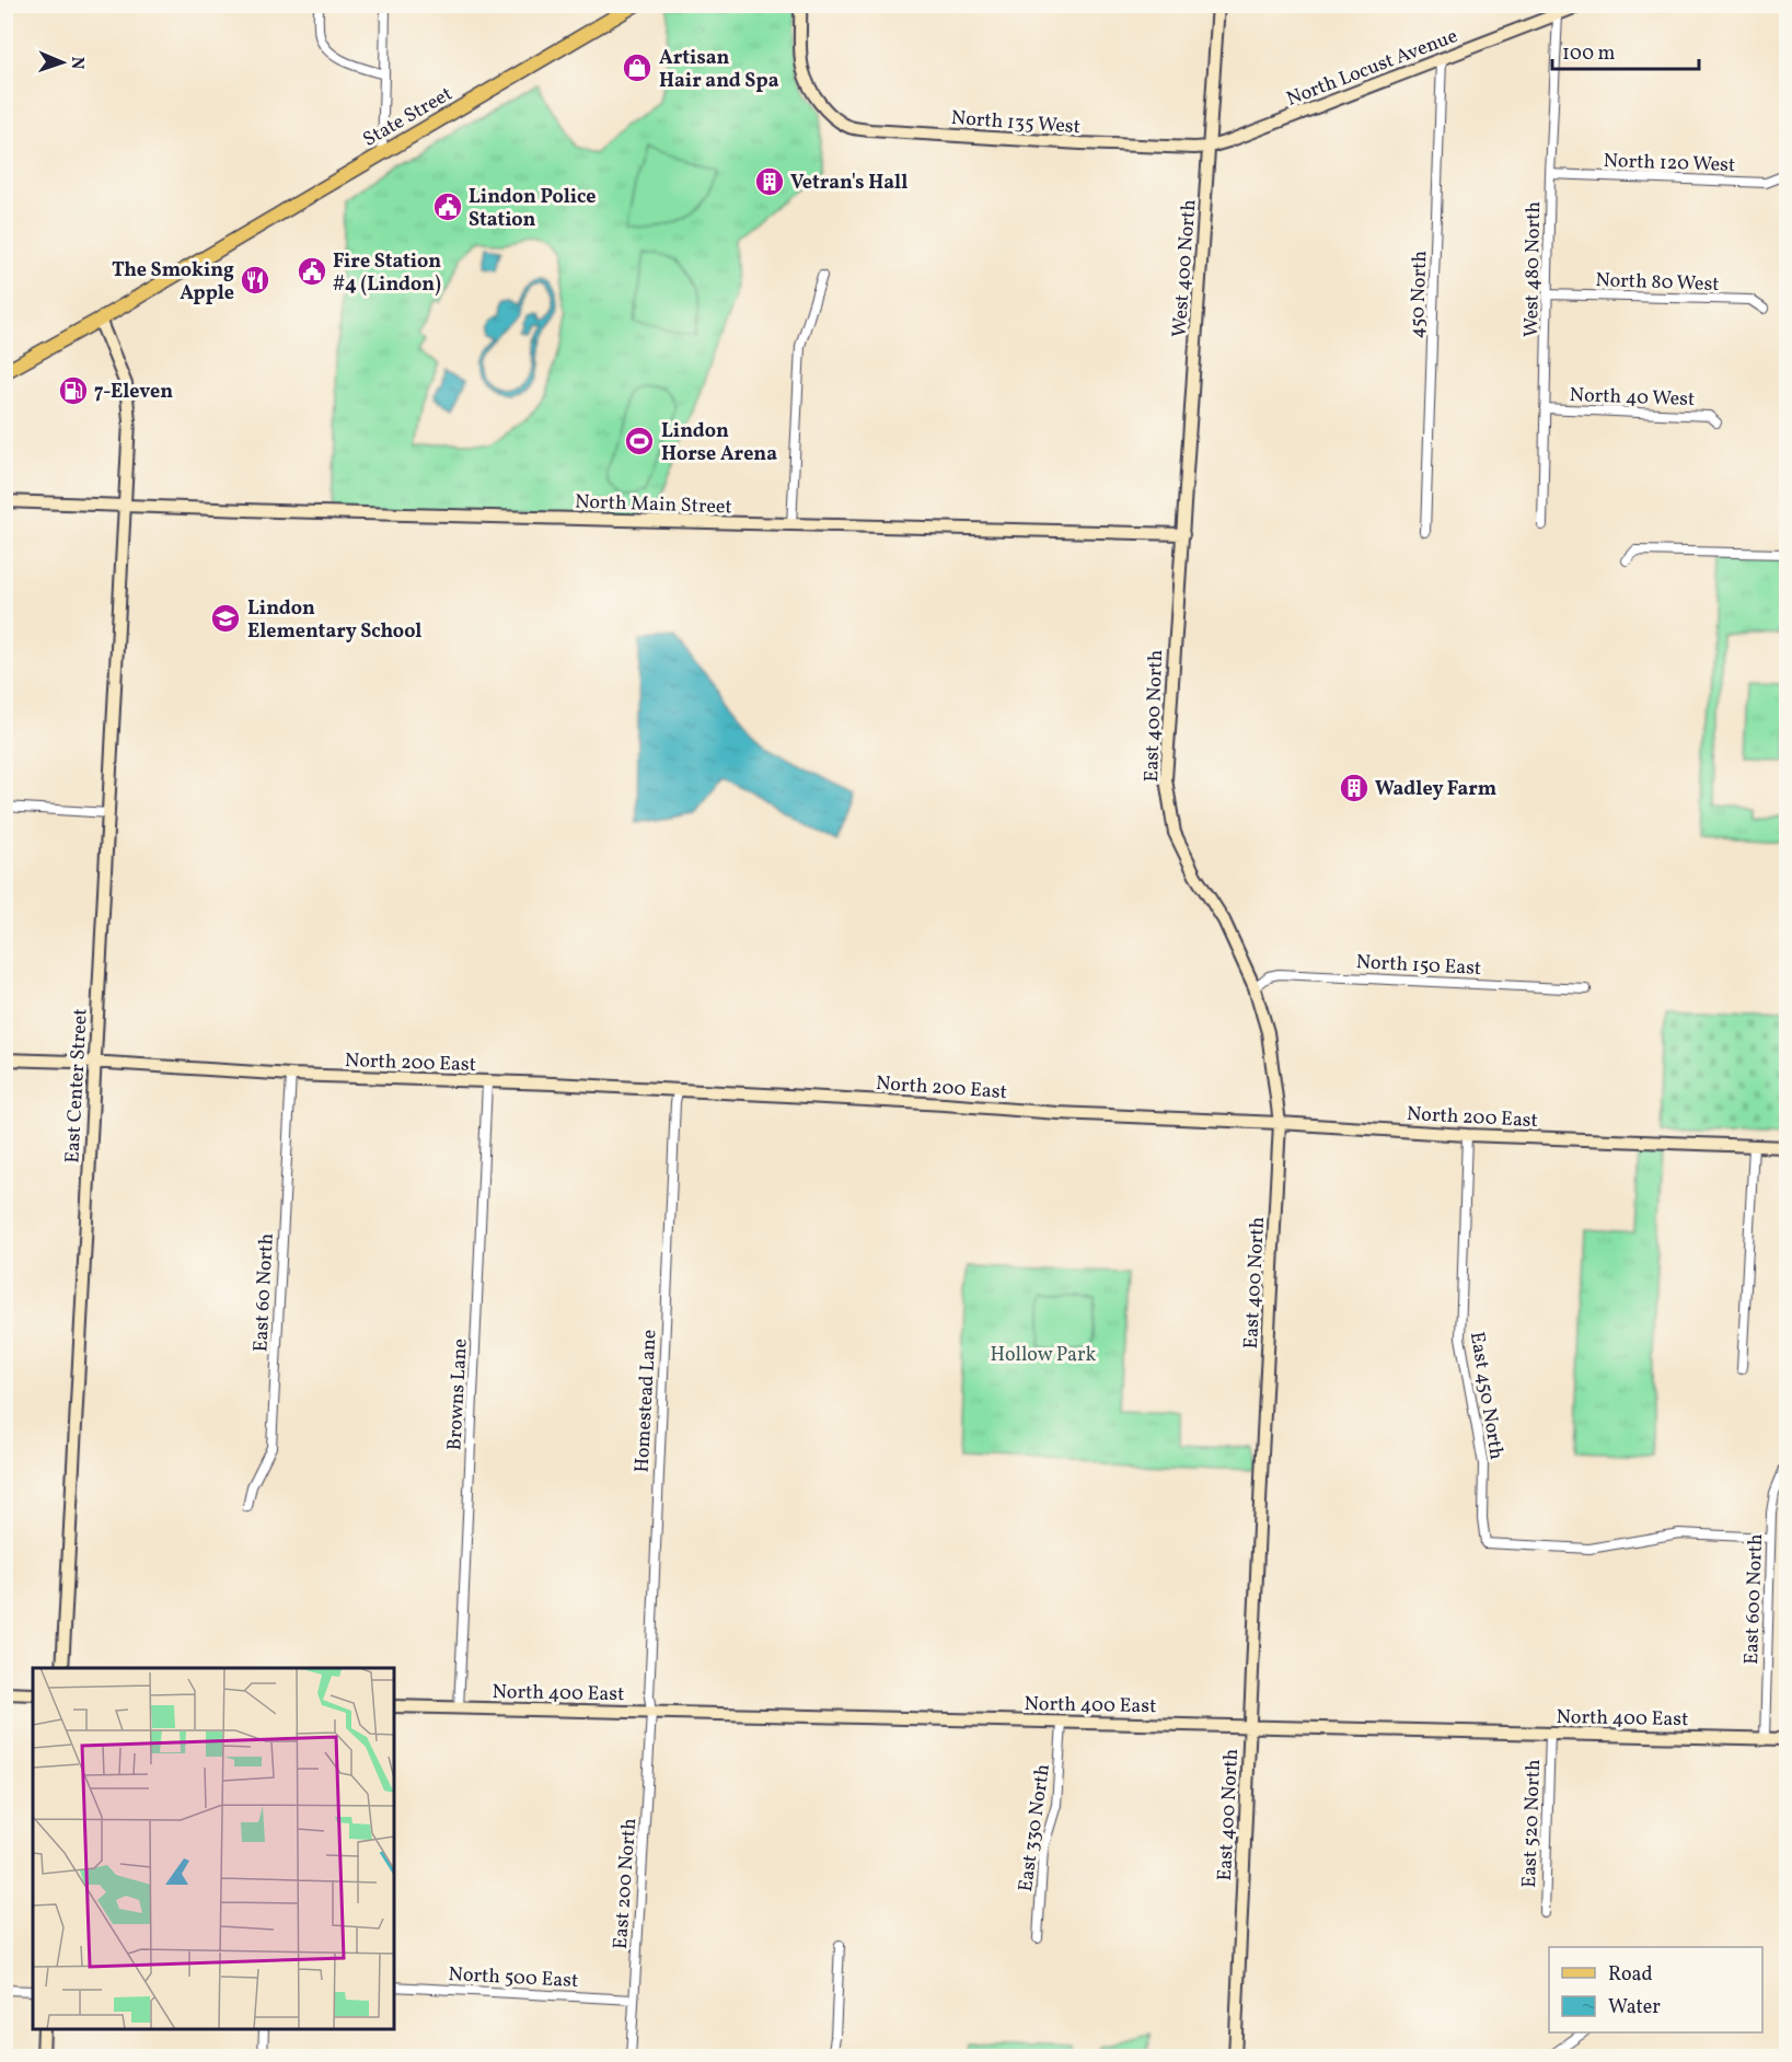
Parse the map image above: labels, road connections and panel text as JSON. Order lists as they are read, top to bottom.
{
  "streets": {
    "main road": ["State Street"],
    "street": [
      "North Locust Avenue",
      "North 135 West",
      "North 120 West",
      "West 400 North",
      "West 480 North",
      "North 80 West",
      "450 North",
      "North 40 West",
      "North Main Street",
      "East 400 North",
      "North 150 East",
      "North 200 East",
      "East Center Street",
      "East 60 North",
      "Browns Lane",
      "East 450 North",
      "Homestead Lane",
      "East 600 North",
      "North 400 East",
      "East 520 North",
      "East 330 North",
      "East 200 North",
      "North 500 East"
    ]
  },
  "crossings": [
    ["North Locust Avenue", "North 135 West"],
    ["North Locust Avenue", "West 400 North"],
    ["North Locust Avenue", "West 480 North"],
    ["North Locust Avenue", "450 North"],
    ["State Street", "East Center Street"],
    ["North 135 West", "West 400 North"],
    ["North 120 West", "West 480 North"],
    ["West 400 North", "North Main Street"],
    ["West 400 North", "East 400 North"],
    ["West 480 North", "North 80 West"],
    ["West 480 North", "North 40 West"],
    ["North Main Street", "East 400 North"],
    ["North Main Street", "East Center Street"],
    ["East 400 North", "North 150 East"],
    ["East 400 North", "North 200 East"],
    ["East 400 North", "North 400 East"],
    ["North 200 East", "East Center Street"],
    ["North 200 East", "East 60 North"],
    ["North 200 East", "Browns Lane"],
    ["North 200 East", "East 450 North"],
    ["North 200 East", "Homestead Lane"],
    ["Browns Lane", "North 400 East"],
    ["East 450 North", "East 600 North"],
    ["Homestead Lane", "North 400 East"],
    ["Homestead Lane", "East 200 North"],
    ["East 600 North", "North 400 East"],
    ["North 400 East", "East 520 North"],
    ["North 400 East", "East 330 North"],
    ["North 400 East", "East 200 North"],
    ["East 200 North", "North 500 East"]
  ],
  "parks": ["Hollow Park"],
  "places": {
    "shop": ["Artisan Hair and Spa"],
    "building": ["Vetran's Hall", "Wadley Farm"],
    "public building": ["Lindon Police Station", "Fire Station #4 (Lindon)"],
    "restaurant": ["The Smoking Apple"],
    "fuel station": ["7-Eleven"],
    "sports": ["Lindon Horse Arena"],
    "school or university": ["Lindon Elementary School"]
  },
  "legend": ["Road", "Water"],
  "scale_bar": "100 m",
  "north": "right"
}
